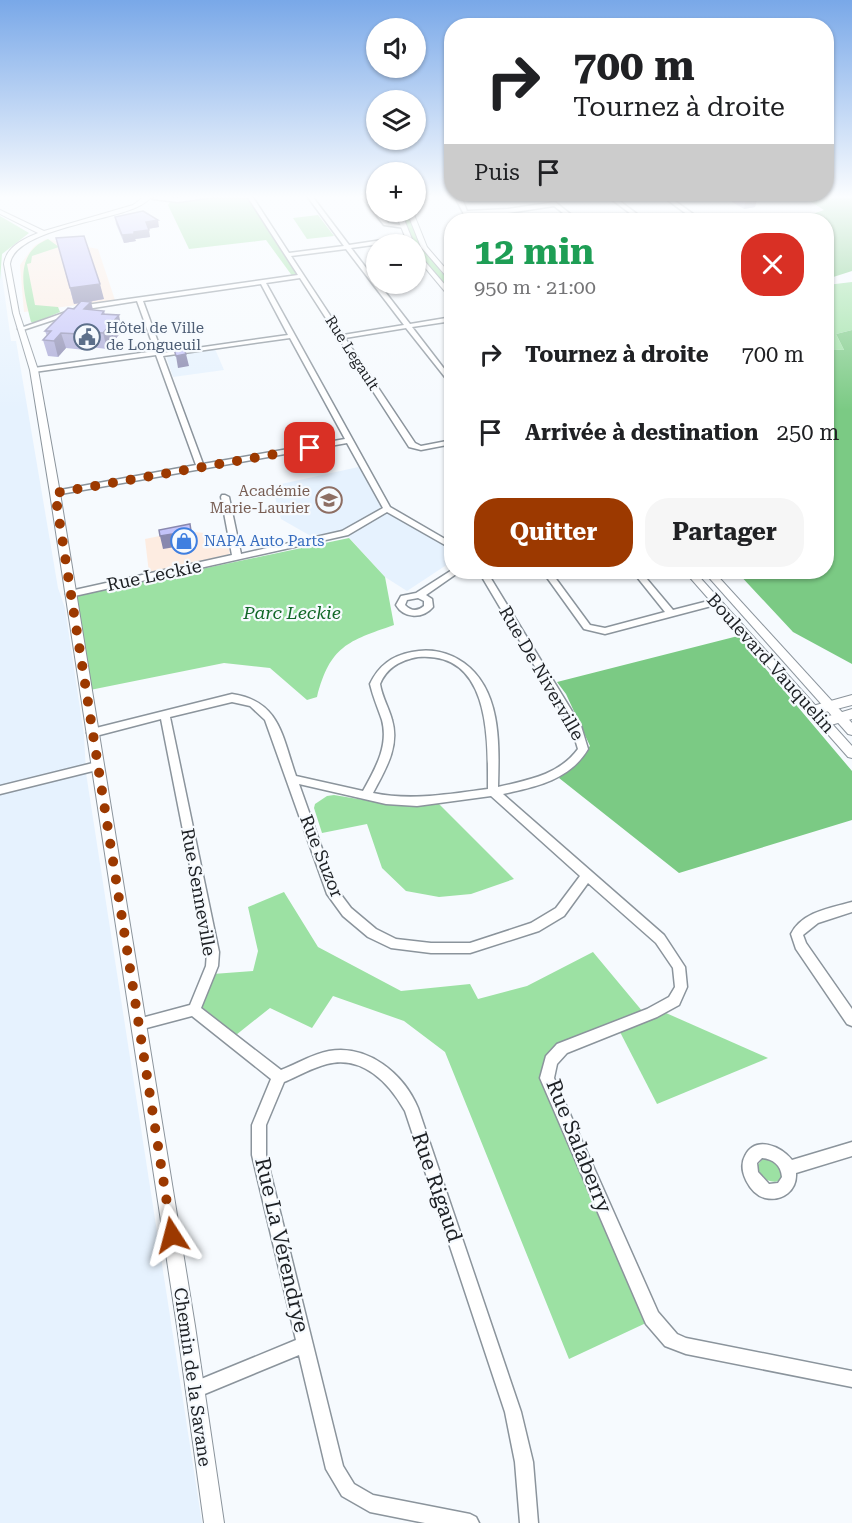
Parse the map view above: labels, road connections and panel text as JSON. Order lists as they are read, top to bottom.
{
  "streets": {
    "street": [
      "Rue Legault",
      "Rue Leckie",
      "Boulevard Vauquelin",
      "Rue De Niverville",
      "Rue Suzor",
      "Rue Senneville",
      "Rue Salaberry",
      "Rue Rigaud",
      "Rue La Vérendrye",
      "Chemin de la Savane"
    ]
  },
  "crossings": [
    ["Rue Leckie", "Chemin de la Savane"],
    ["Rue De Niverville", "Rue Salaberry"],
    ["Rue Suzor", "Rue Senneville"],
    ["Rue Suzor", "Rue Salaberry"],
    ["Rue Suzor", "Chemin de la Savane"],
    ["Rue Rigaud", "Rue La Vérendrye"],
    ["Rue La Vérendrye", "Chemin de la Savane"]
  ],
  "parks": ["Parc Leckie"],
  "places": {
    "public building": ["Hôtel de Ville de Longueuil"],
    "school or university": ["Académie Marie-Laurier"],
    "shop": ["NAPA Auto Parts"]
  },
  "page": {
    "map_buttons": ["+", "−"],
    "turn": ["700 m", "Tournez à droite"],
    "then": "Puis",
    "heading": ["12 min", "950 m · 21:00"],
    "list": [
      {
        "name": "Tournez à droite",
        "value": "700 m"
      },
      {
        "name": "Arrivée à destination",
        "value": "250 m"
      }
    ],
    "buttons": ["Quitter", "Partager"]
  }
}
